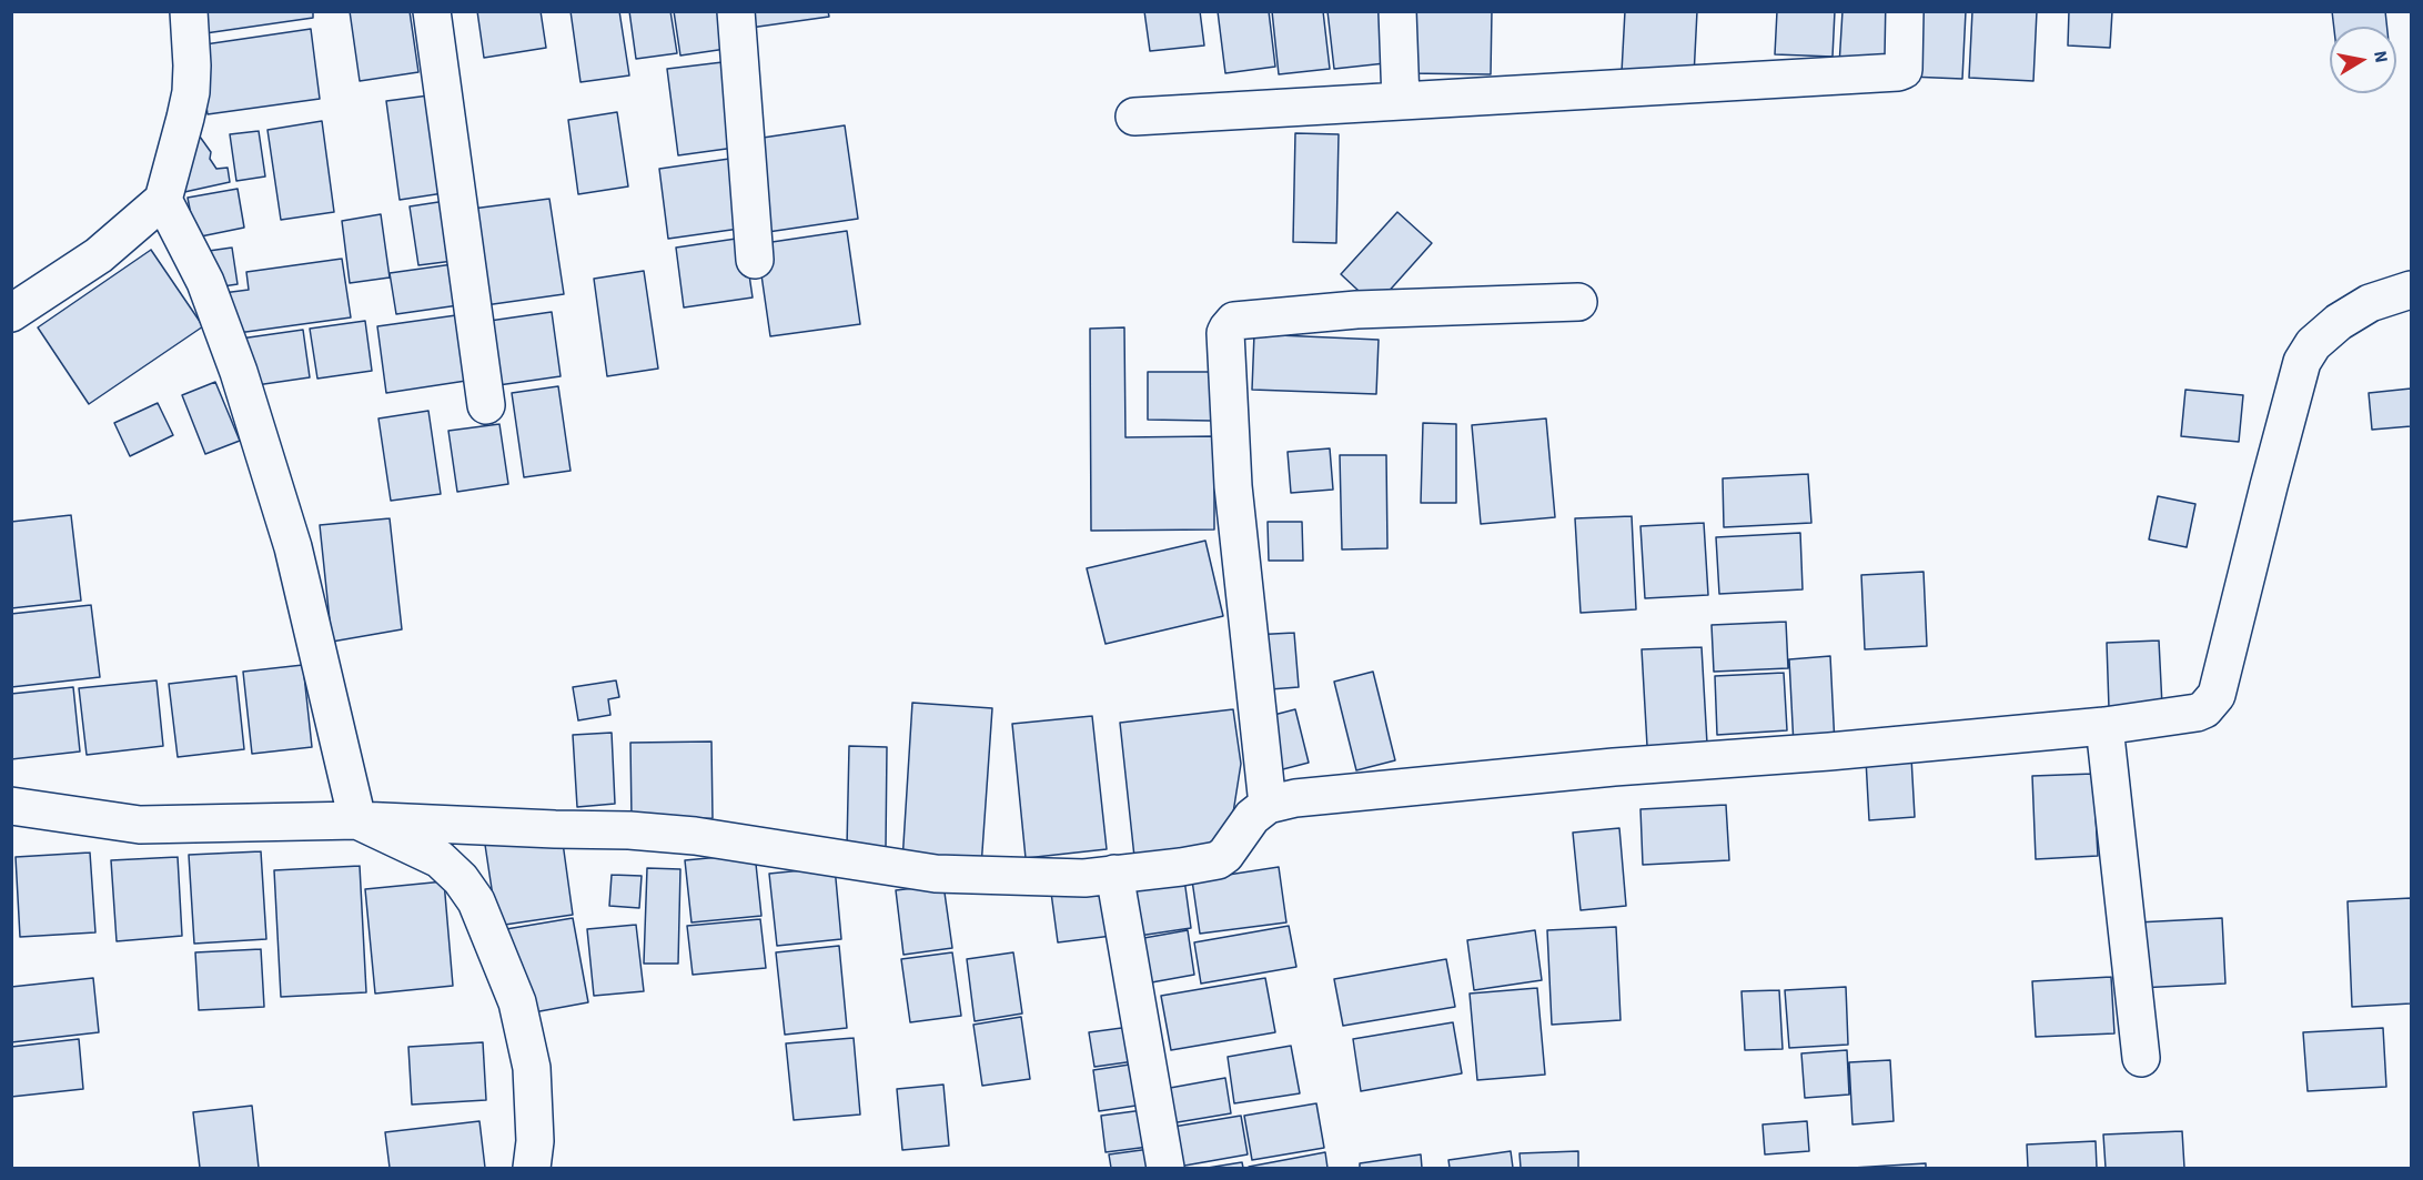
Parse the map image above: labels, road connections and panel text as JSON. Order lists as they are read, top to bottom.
{
  "north": "right"
}
